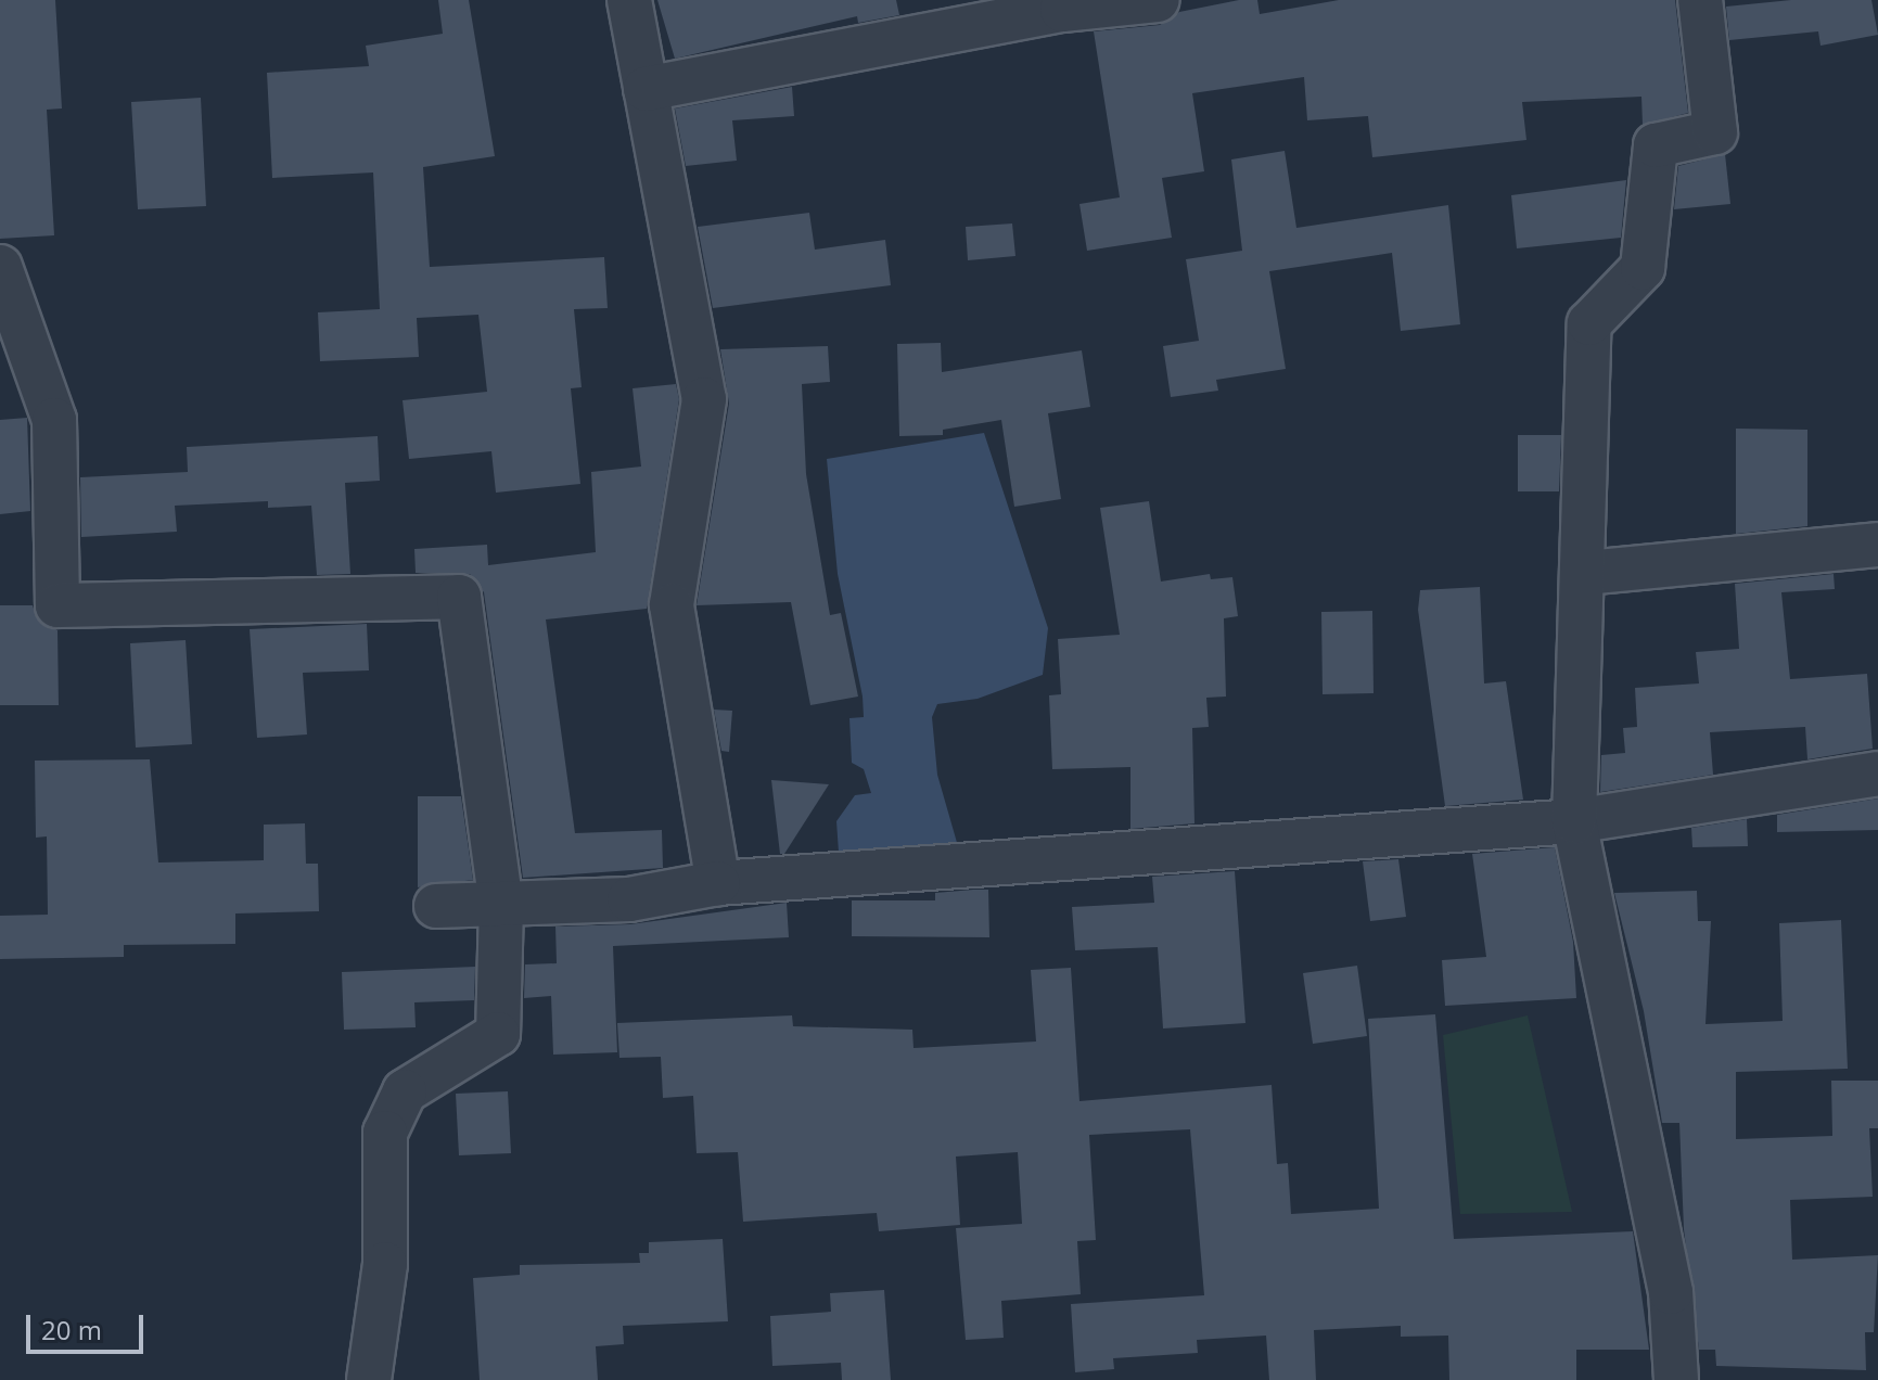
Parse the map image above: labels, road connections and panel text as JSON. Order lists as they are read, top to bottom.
{
  "scale_bar": "20 m"
}
